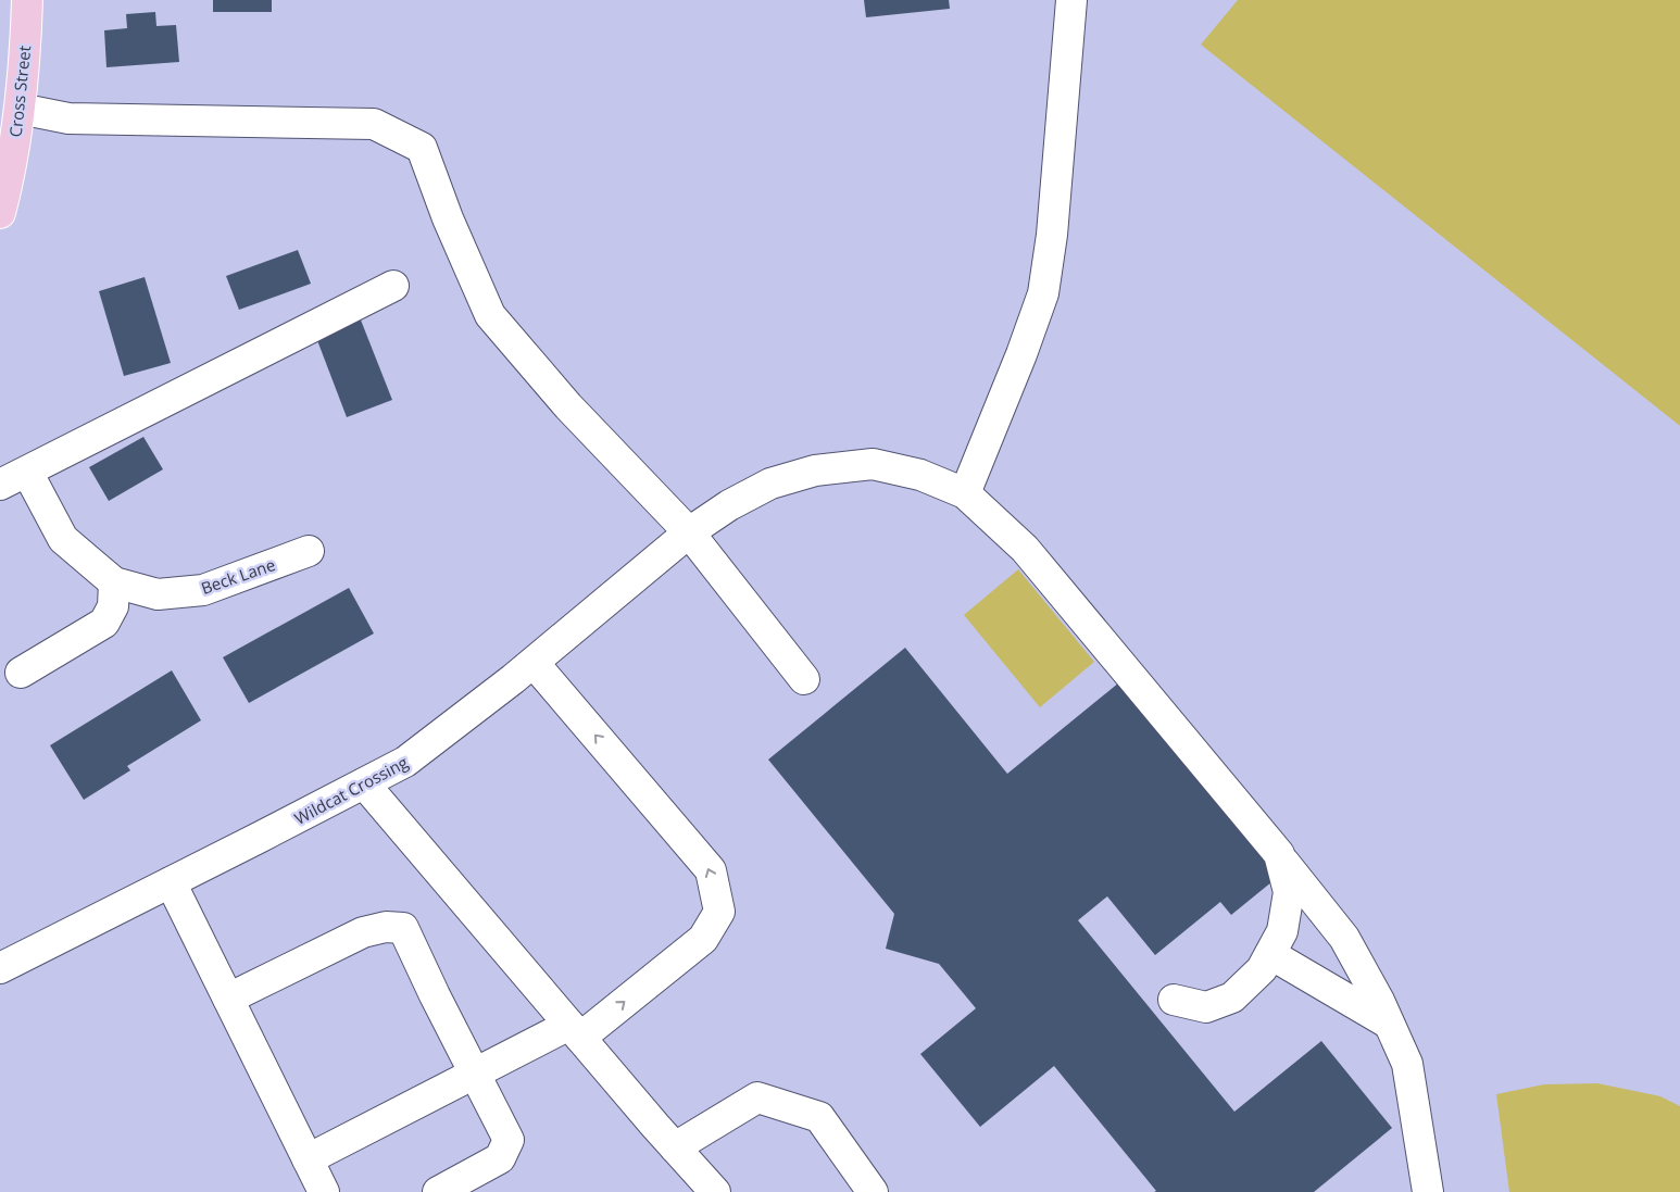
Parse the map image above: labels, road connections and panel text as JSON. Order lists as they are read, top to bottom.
{
  "streets": {
    "main road": ["Cross Street"],
    "street": ["Beck Lane", "Wildcat Crossing"]
  }
}
